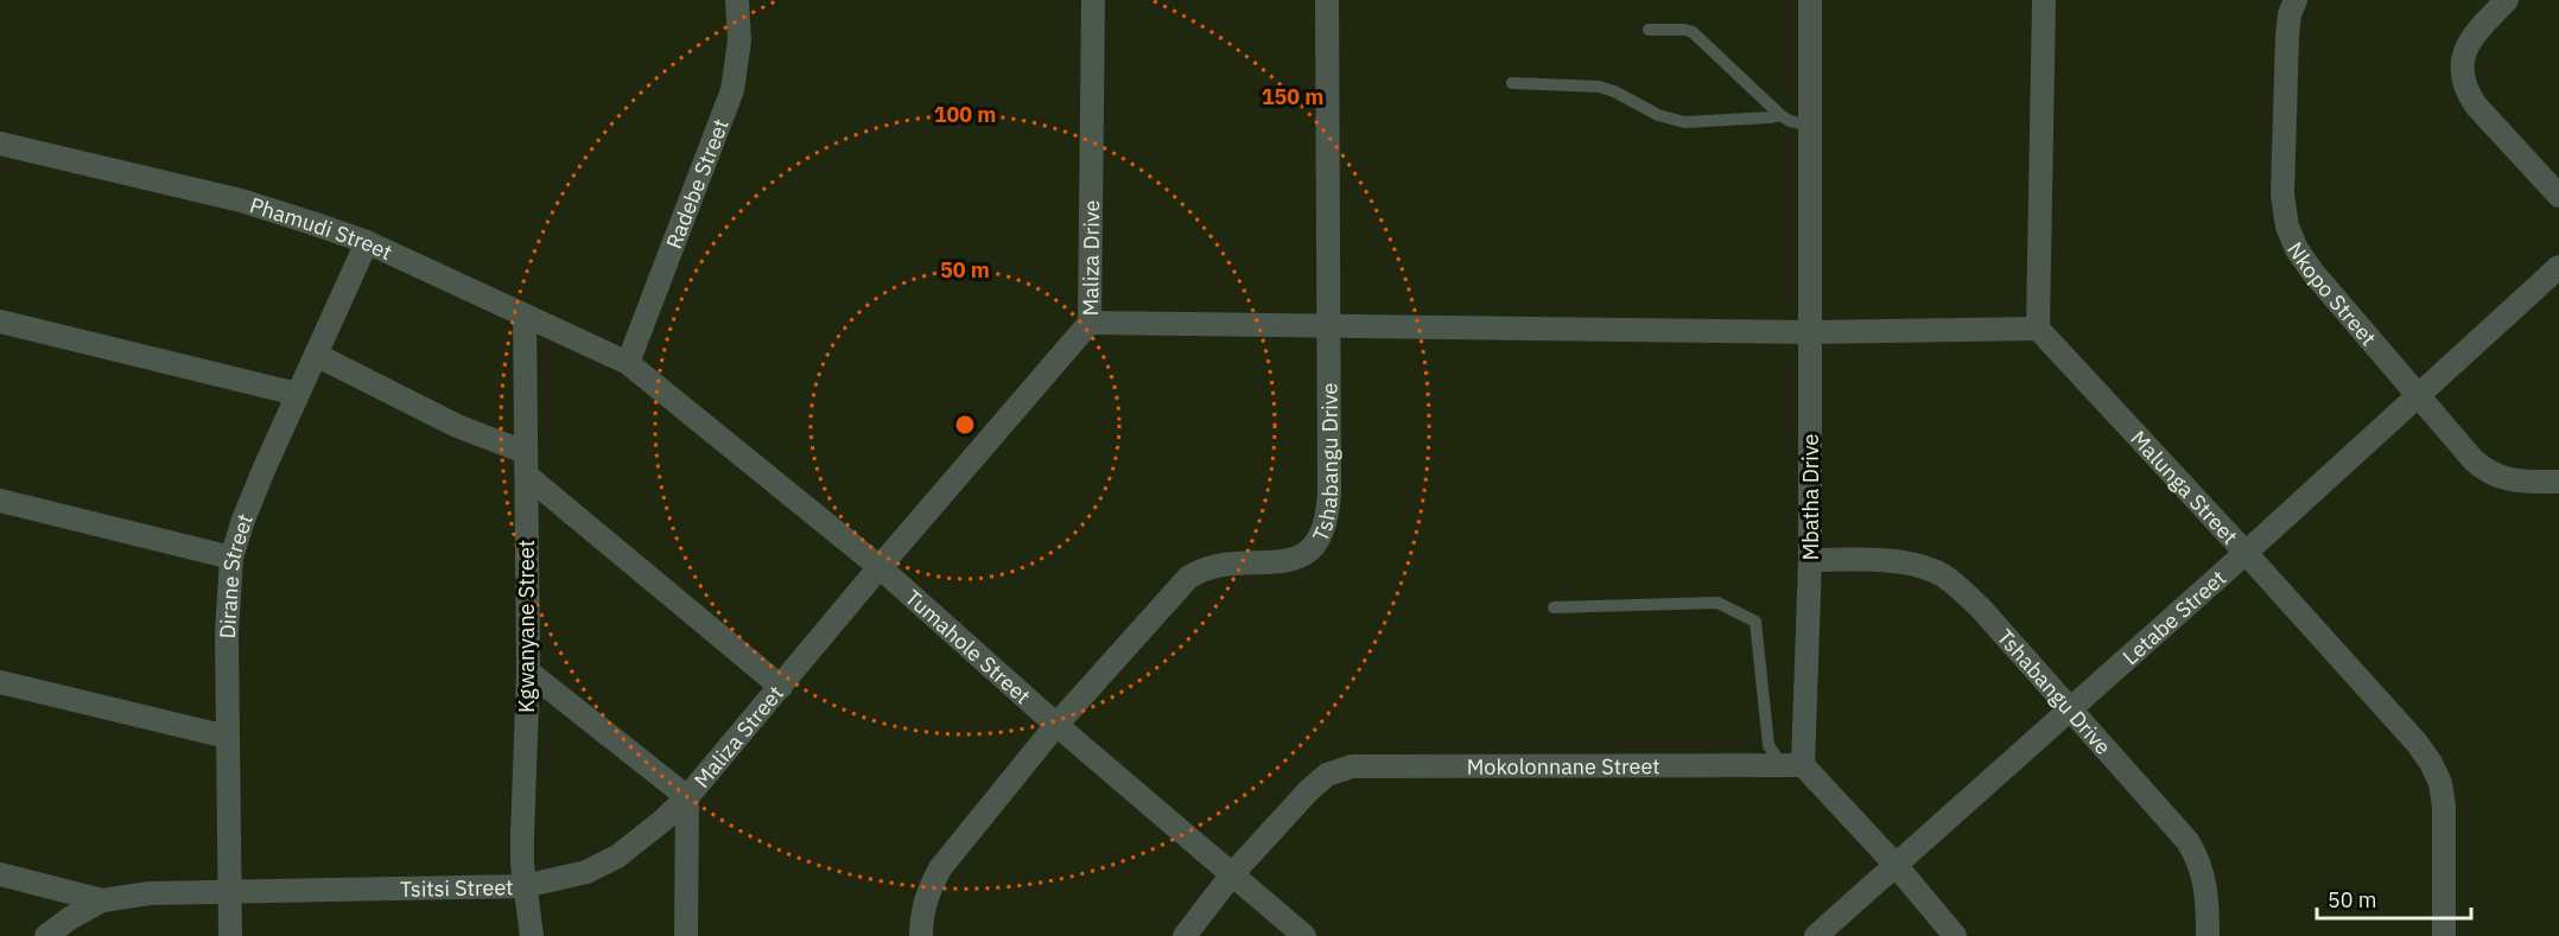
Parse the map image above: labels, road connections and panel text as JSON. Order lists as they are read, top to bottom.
{
  "streets": {
    "street": [
      "Radebe Street",
      "Phamudi Street",
      "Maliza Drive",
      "Nkopo Street",
      "Tshabangu Drive",
      "Malunga Street",
      "Mbatha Drive",
      "Dirane Street",
      "Letabe Street",
      "Kgwanyane Street",
      "Tumahole Street",
      "Maliza Street",
      "Mokolonnane Street",
      "Tsitsi Street"
    ]
  },
  "crossings": [
    ["Radebe Street", "Phamudi Street"],
    ["Radebe Street", "Tumahole Street"],
    ["Phamudi Street", "Dirane Street"],
    ["Phamudi Street", "Kgwanyane Street"],
    ["Phamudi Street", "Tumahole Street"],
    ["Maliza Drive", "Tumahole Street"],
    ["Maliza Drive", "Maliza Street"],
    ["Nkopo Street", "Letabe Street"],
    ["Tshabangu Drive", "Mbatha Drive"],
    ["Tshabangu Drive", "Letabe Street"],
    ["Tshabangu Drive", "Tumahole Street"],
    ["Malunga Street", "Letabe Street"],
    ["Mbatha Drive", "Mokolonnane Street"],
    ["Dirane Street", "Tsitsi Street"],
    ["Kgwanyane Street", "Tsitsi Street"],
    ["Tumahole Street", "Maliza Street"],
    ["Tumahole Street", "Mokolonnane Street"],
    ["Maliza Street", "Tsitsi Street"]
  ],
  "scale_bar": "50 m",
  "rings": ["150 m", "100 m", "50 m"]
}
